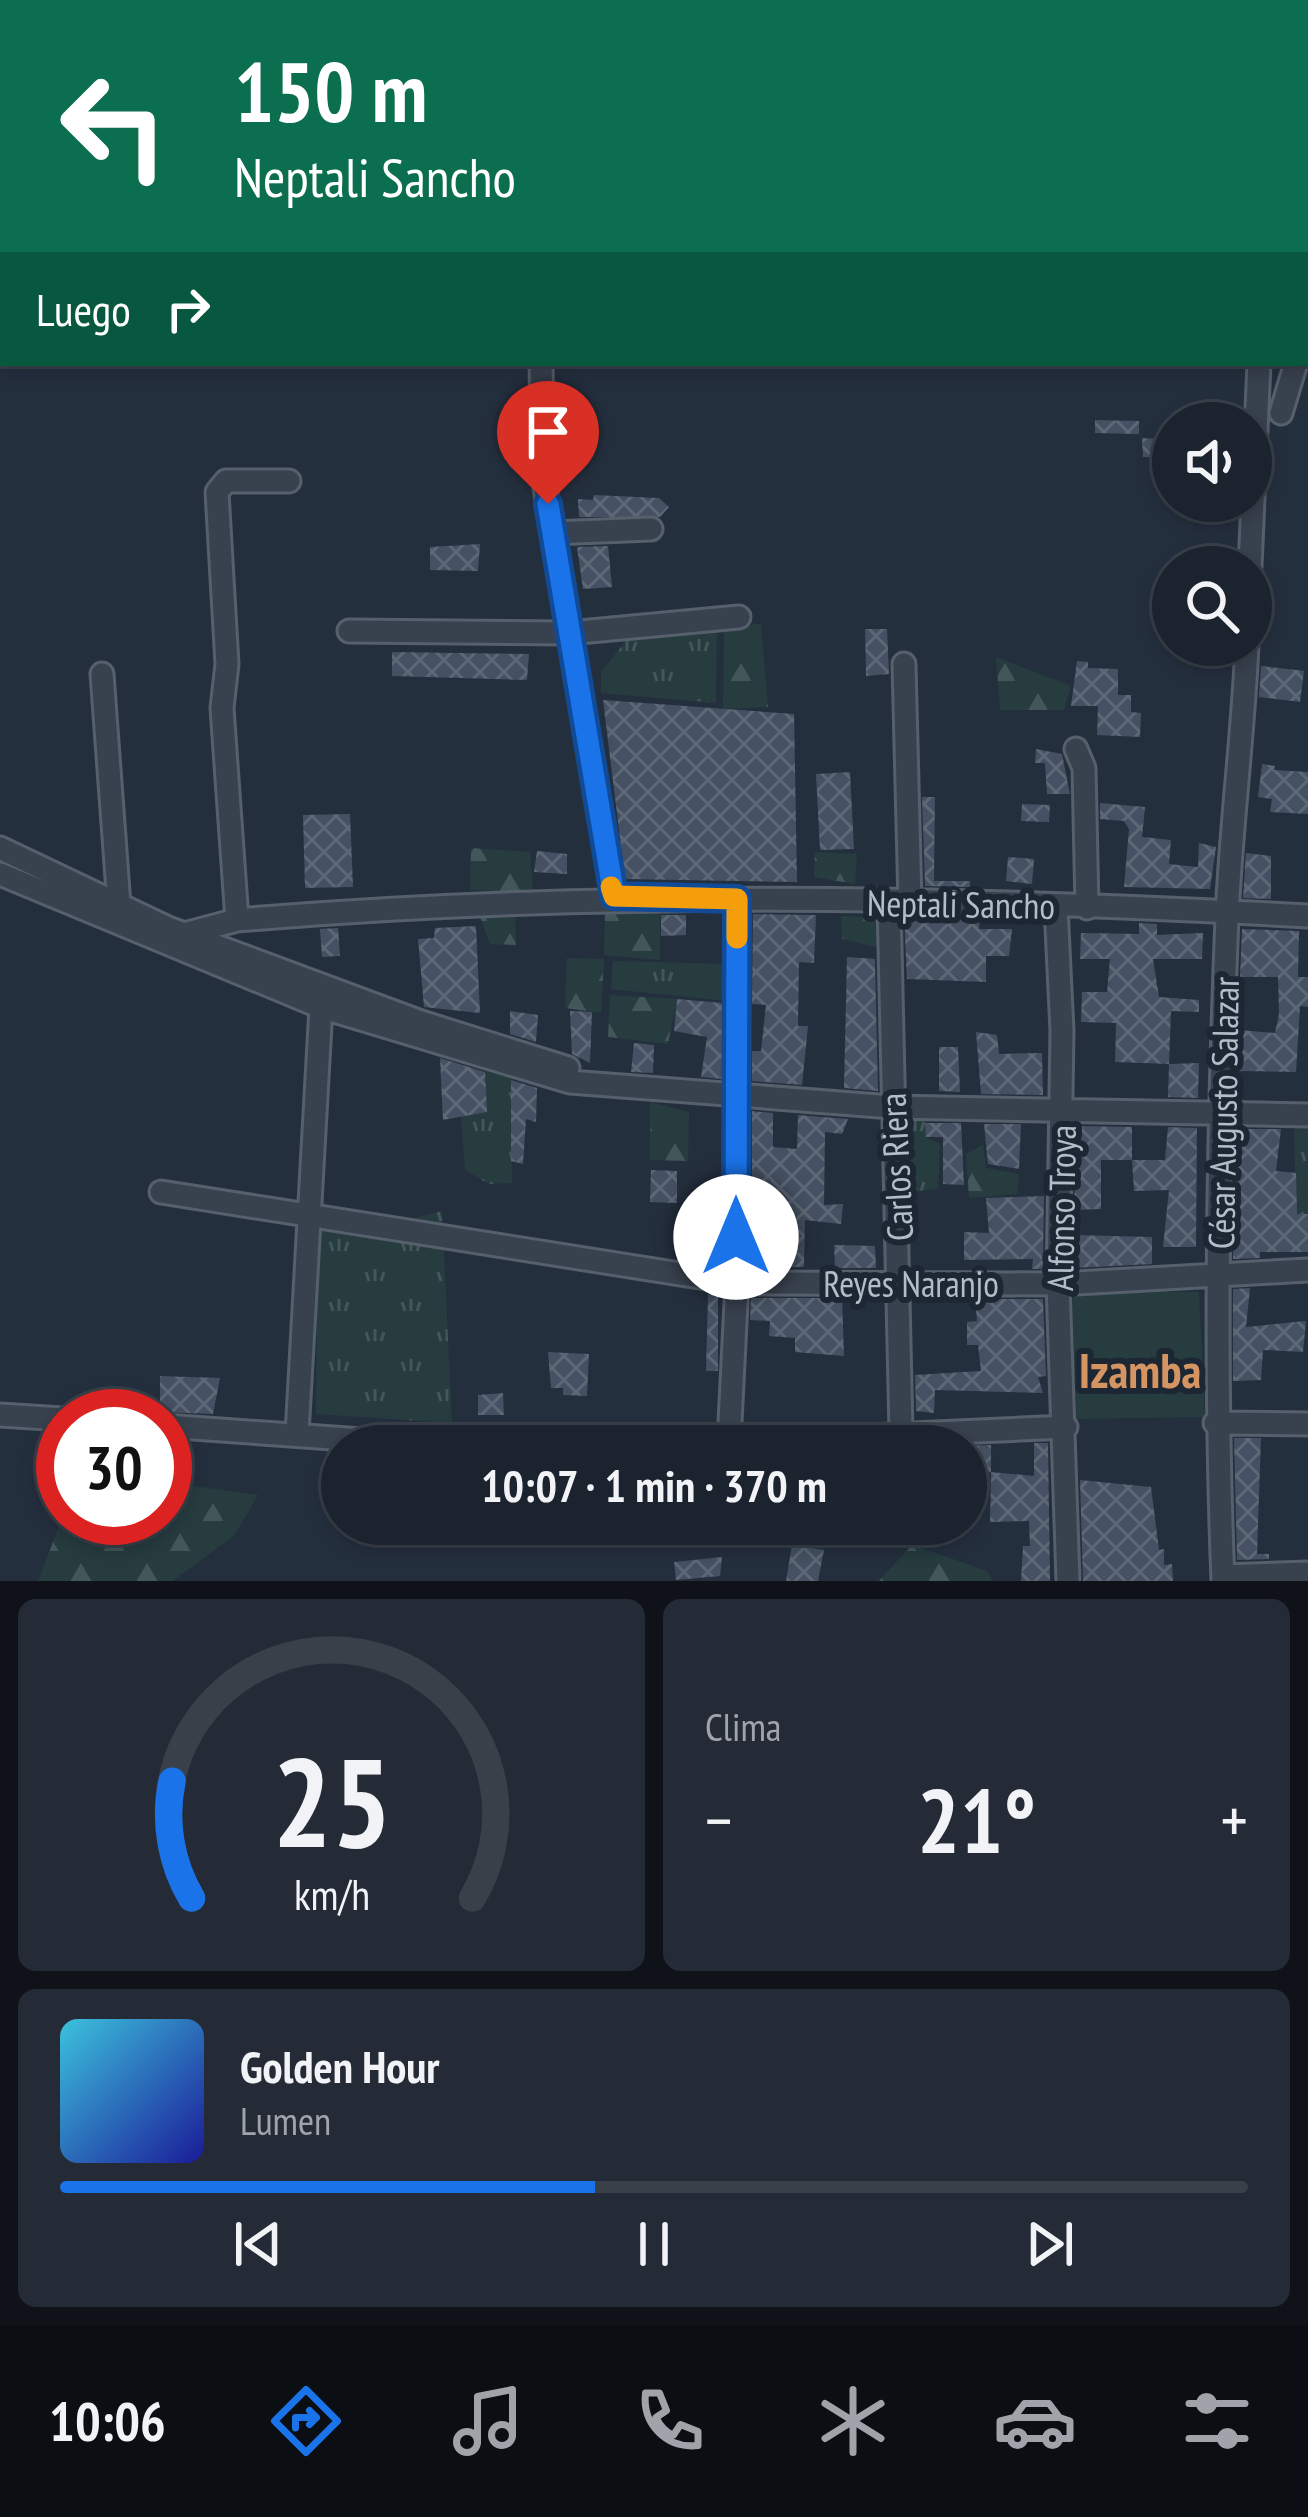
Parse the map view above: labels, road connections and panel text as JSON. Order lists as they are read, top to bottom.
{
  "streets": {
    "street": [
      "Neptali Sancho",
      "César Augusto Salazar",
      "Carlos Riera",
      "Alfonso Troya",
      "Reyes Naranjo"
    ]
  },
  "crossings": [
    ["Neptali Sancho", "César Augusto Salazar"],
    ["Neptali Sancho", "Carlos Riera"],
    ["Neptali Sancho", "Alfonso Troya"],
    ["César Augusto Salazar", "Reyes Naranjo"],
    ["Carlos Riera", "Reyes Naranjo"],
    ["Alfonso Troya", "Reyes Naranjo"]
  ],
  "districts": ["Izamba"],
  "page": {
    "turn": ["150 m", "Neptali Sancho"],
    "then": "Luego",
    "limit": "30",
    "trip": "10:07 · 1 min · 370 m",
    "tile": "Clima",
    "heat": ["−", "21°", "+"],
    "song": ["Golden Hour", "Lumen"],
    "tabs": "10:06",
    "gauge": ["25", "km/h"]
  }
}
